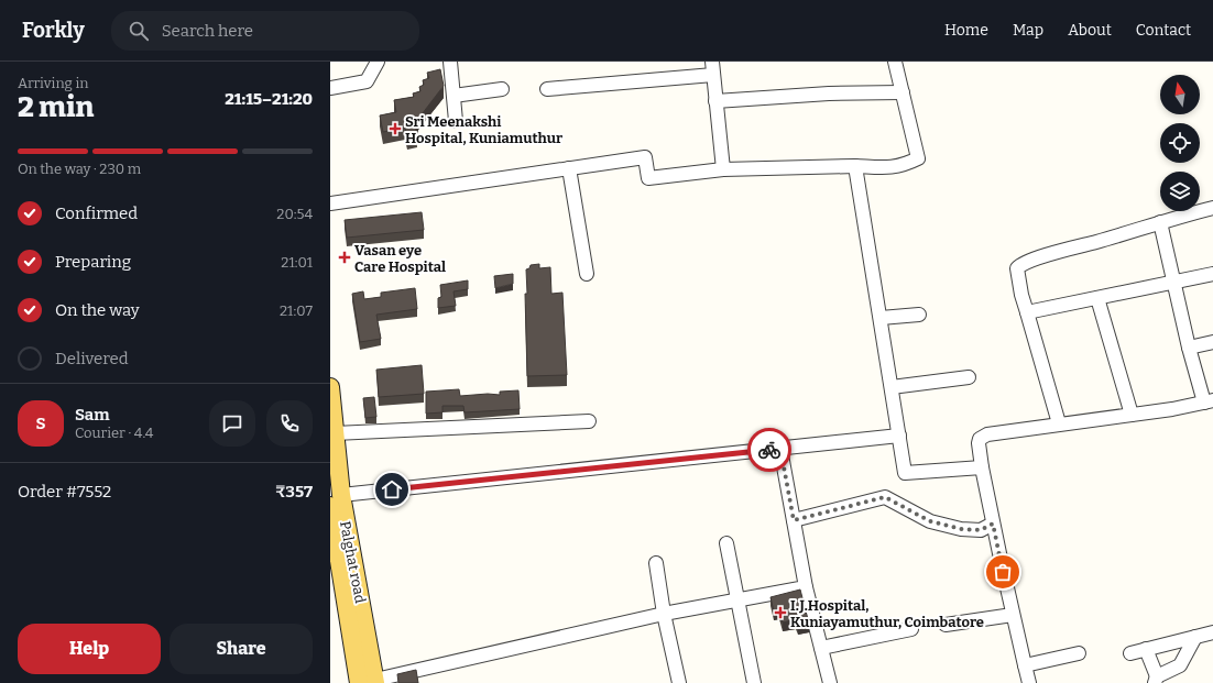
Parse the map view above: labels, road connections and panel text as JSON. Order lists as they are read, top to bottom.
{
  "streets": {
    "main road": ["Palghat road"]
  },
  "places": {
    "health": ["Sri Meenakshi Hospital, Kuniamuthur", "Vasan eye Care Hospital", "I.J.Hospital, Kuniayamuthur, Coimbatore"]
  },
  "north": "top",
  "page": {
    "header": "Forkly",
    "search": "Search here",
    "nav": [
      "Home",
      "Map",
      "About",
      "Contact"
    ],
    "heading": ["2 min", "Arriving in", "21:15–21:20"],
    "panel": [
      "Sam",
      "Courier · 4.4",
      "Order #7552",
      "₹357"
    ],
    "bar": "On the way · 230 m",
    "list": [
      ["Confirmed", "20:54"],
      ["Preparing", "21:01"],
      ["On the way", "21:07"],
      "Delivered"
    ],
    "round": "S",
    "buttons": ["Help", "Share"]
  }
}
